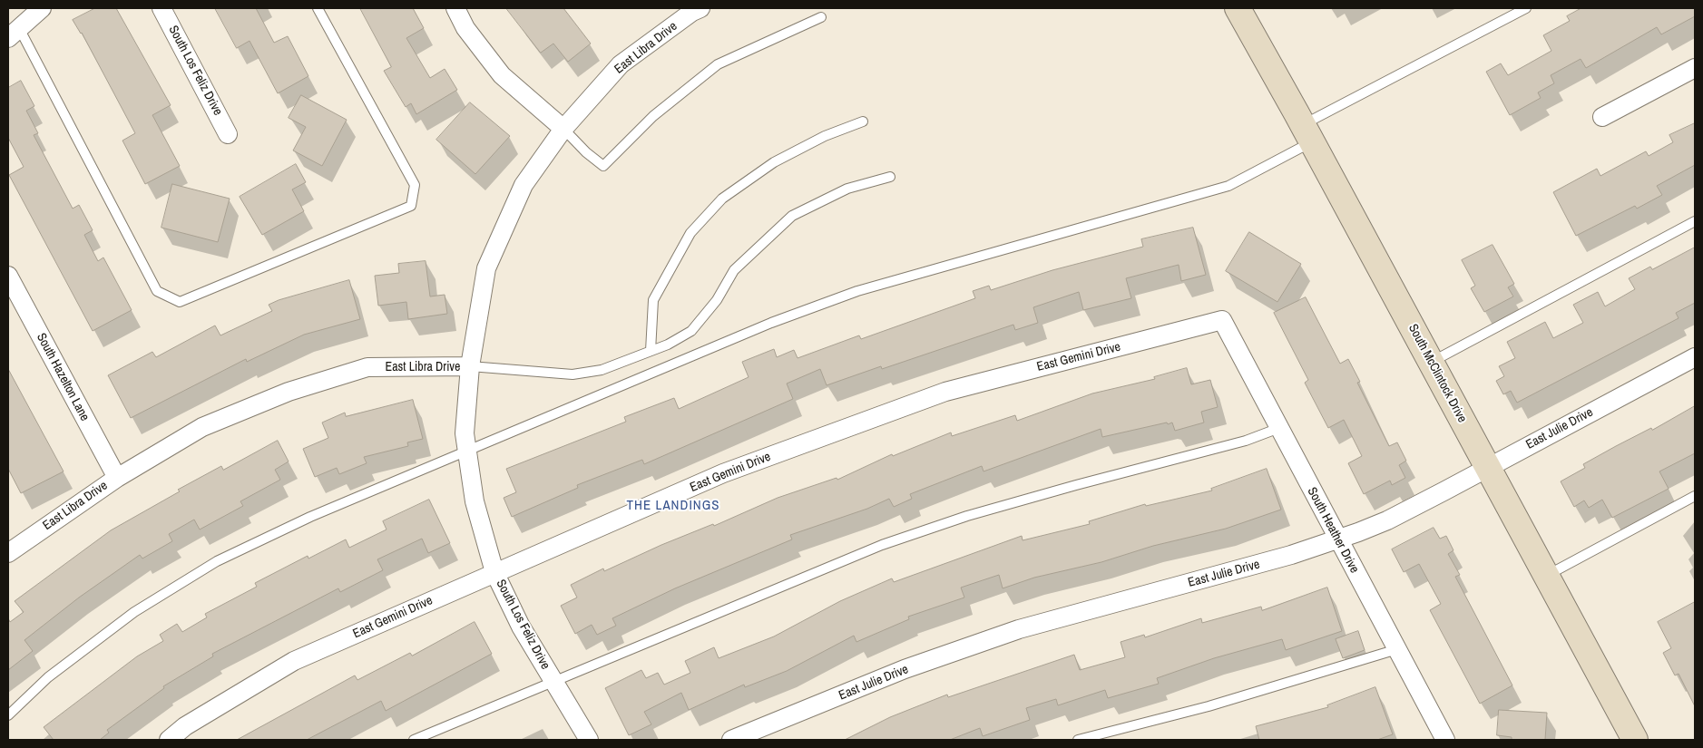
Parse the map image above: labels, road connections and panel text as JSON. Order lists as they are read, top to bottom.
{
  "streets": {
    "main road": ["South McClintock Drive"],
    "street": [
      "East Libra Drive",
      "South Los Feliz Drive",
      "East Gemini Drive",
      "South Hazelton Lane",
      "East Julie Drive",
      "South Heather Drive"
    ]
  },
  "crossings": [
    ["East Libra Drive", "South Los Feliz Drive"],
    ["East Libra Drive", "South Hazelton Lane"],
    ["South Los Feliz Drive", "East Gemini Drive"],
    ["East Gemini Drive", "South Heather Drive"],
    ["South McClintock Drive", "East Julie Drive"],
    ["East Julie Drive", "South Heather Drive"]
  ],
  "districts": ["THE LANDINGS"]
}
